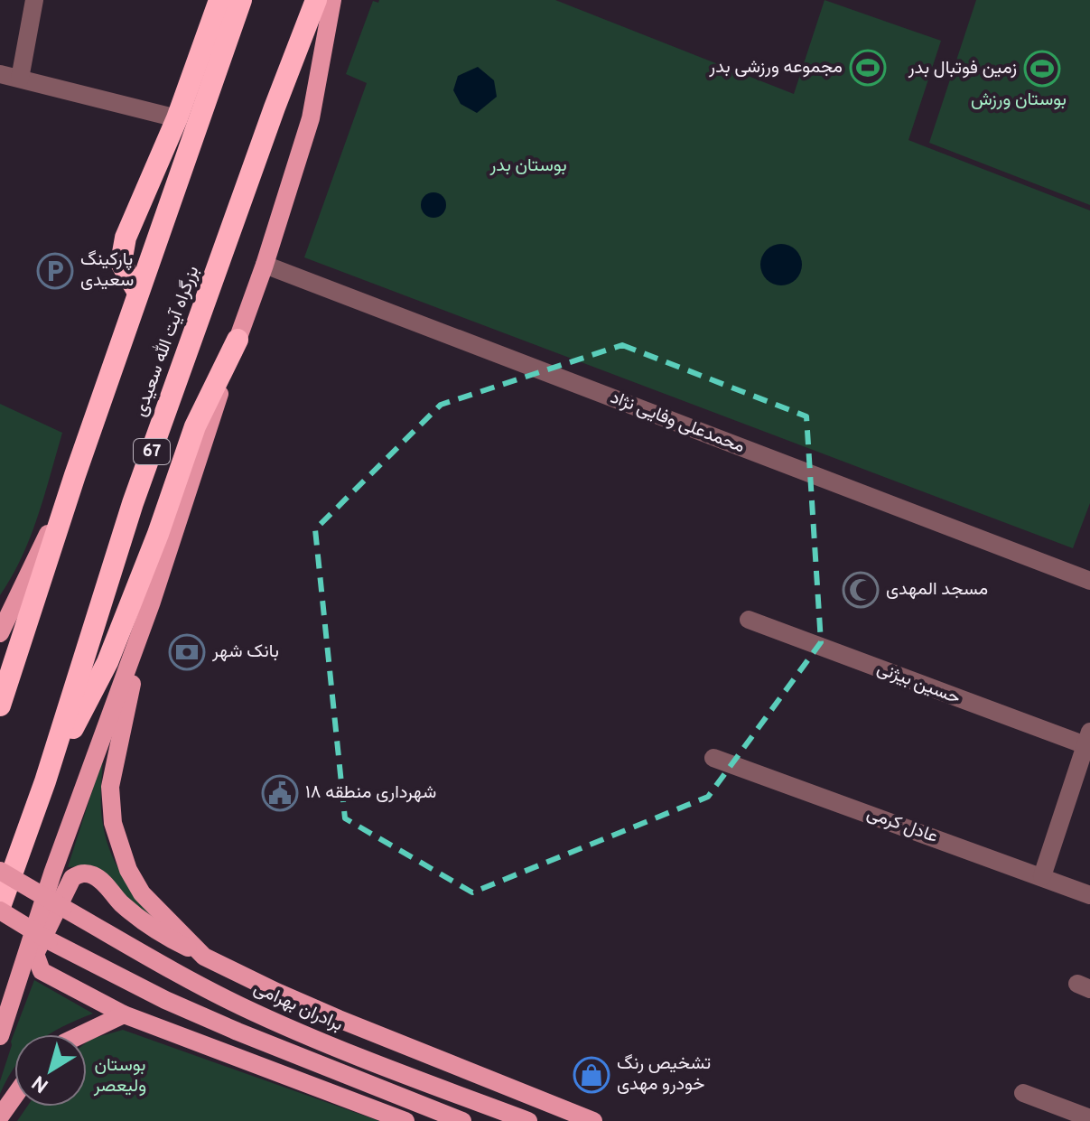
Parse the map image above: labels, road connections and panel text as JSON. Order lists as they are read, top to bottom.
{
  "streets": {
    "highway": ["بزرگراه آیت الله سعیدی", "67"],
    "main road": ["برادران بهرامی"],
    "street": ["محمدعلی وفایی نژاد", "حسین بیژنی", "عادل کرمی"]
  },
  "parks": ["بوستان ورزش", "بوستان بدر", "بوستان ولیعصر"],
  "places": {
    "sports": ["مجموعه ورزشی بدر", "زمین فوتبال بدر"],
    "parking": ["پارکینگ سعیدی"],
    "mosque": ["مسجد المهدی"],
    "bank": ["بانک شهر"],
    "public building": ["شهرداری منطقه ۱۸"],
    "shop": ["تشخیص رنگ خودرو مهدی"]
  },
  "north": "bottom left"
}
